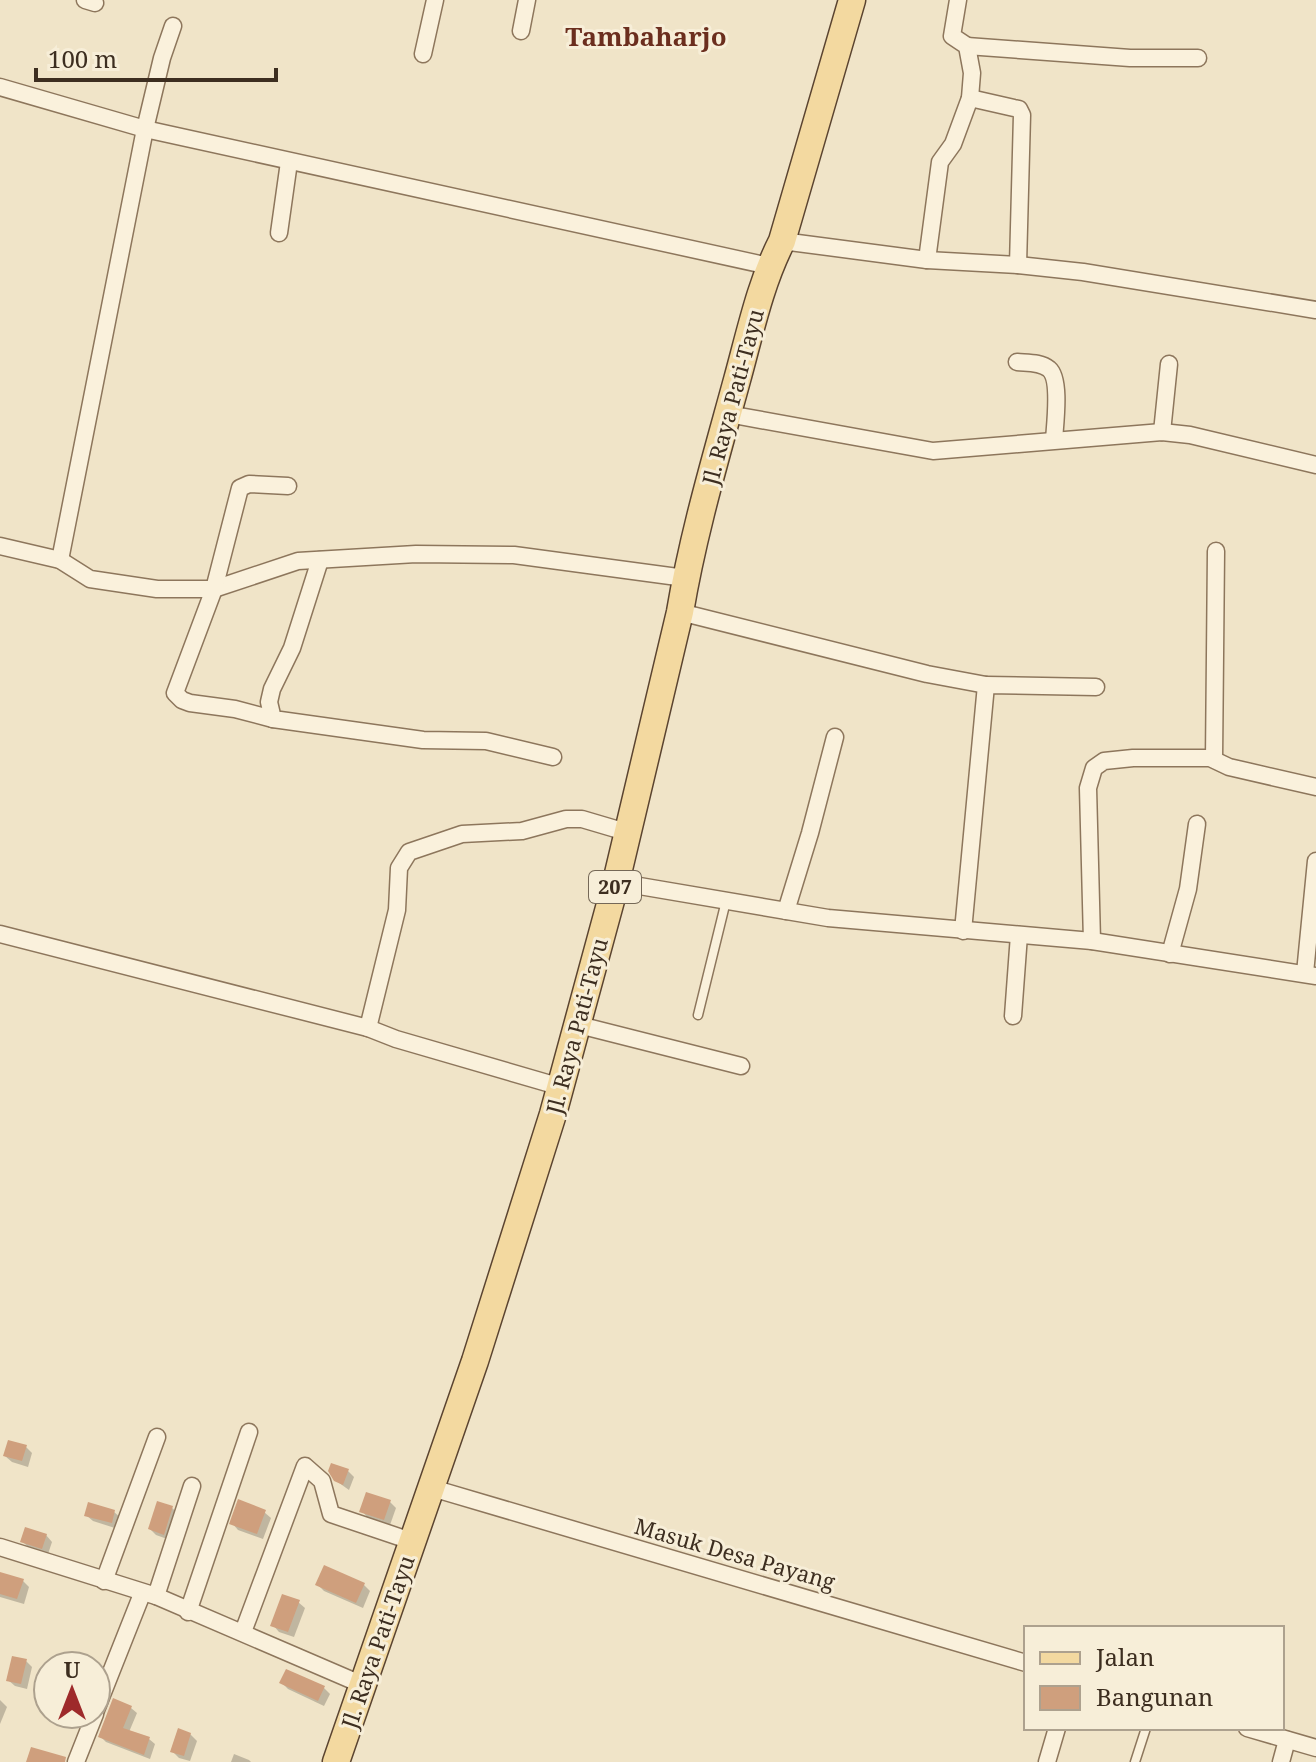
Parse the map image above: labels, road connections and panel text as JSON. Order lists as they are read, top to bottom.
{
  "streets": {
    "main road": ["Jl. Raya Pati-Tayu", "207"],
    "street": ["Masuk Desa Payang"]
  },
  "crossings": [
    ["Jl. Raya Pati-Tayu", "Masuk Desa Payang"]
  ],
  "districts": ["Tambaharjo"],
  "legend": ["Jalan", "Bangunan"],
  "scale_bar": "100 m",
  "north": "top"
}
